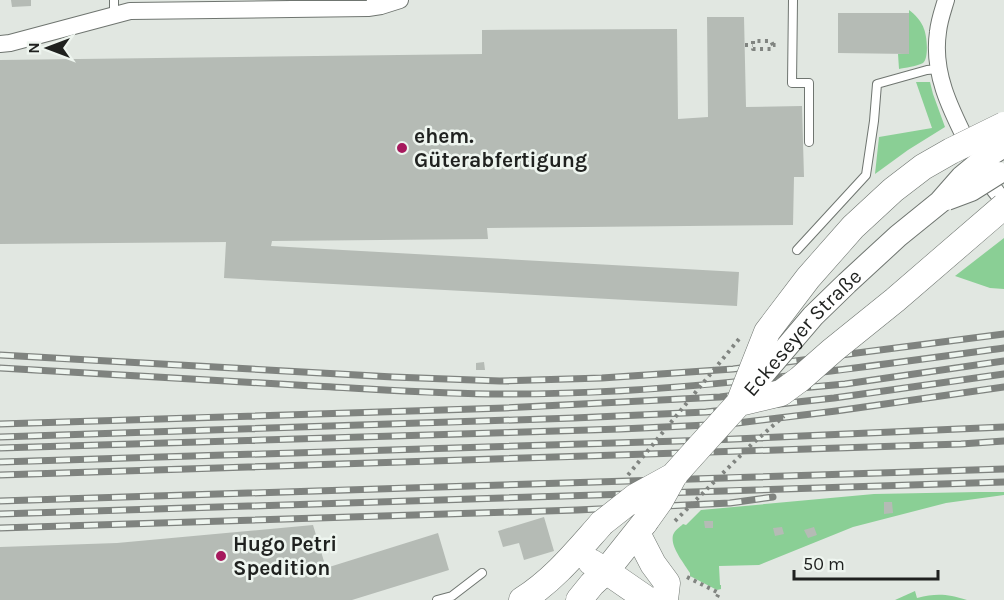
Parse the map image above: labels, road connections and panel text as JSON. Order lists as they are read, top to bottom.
{
  "streets": {
    "main road": ["Eckeseyer Straße"]
  },
  "places": ["ehem. Güterabfertigung", "Hugo Petri Spedition"],
  "scale_bar": "50 m",
  "north": "left"
}
